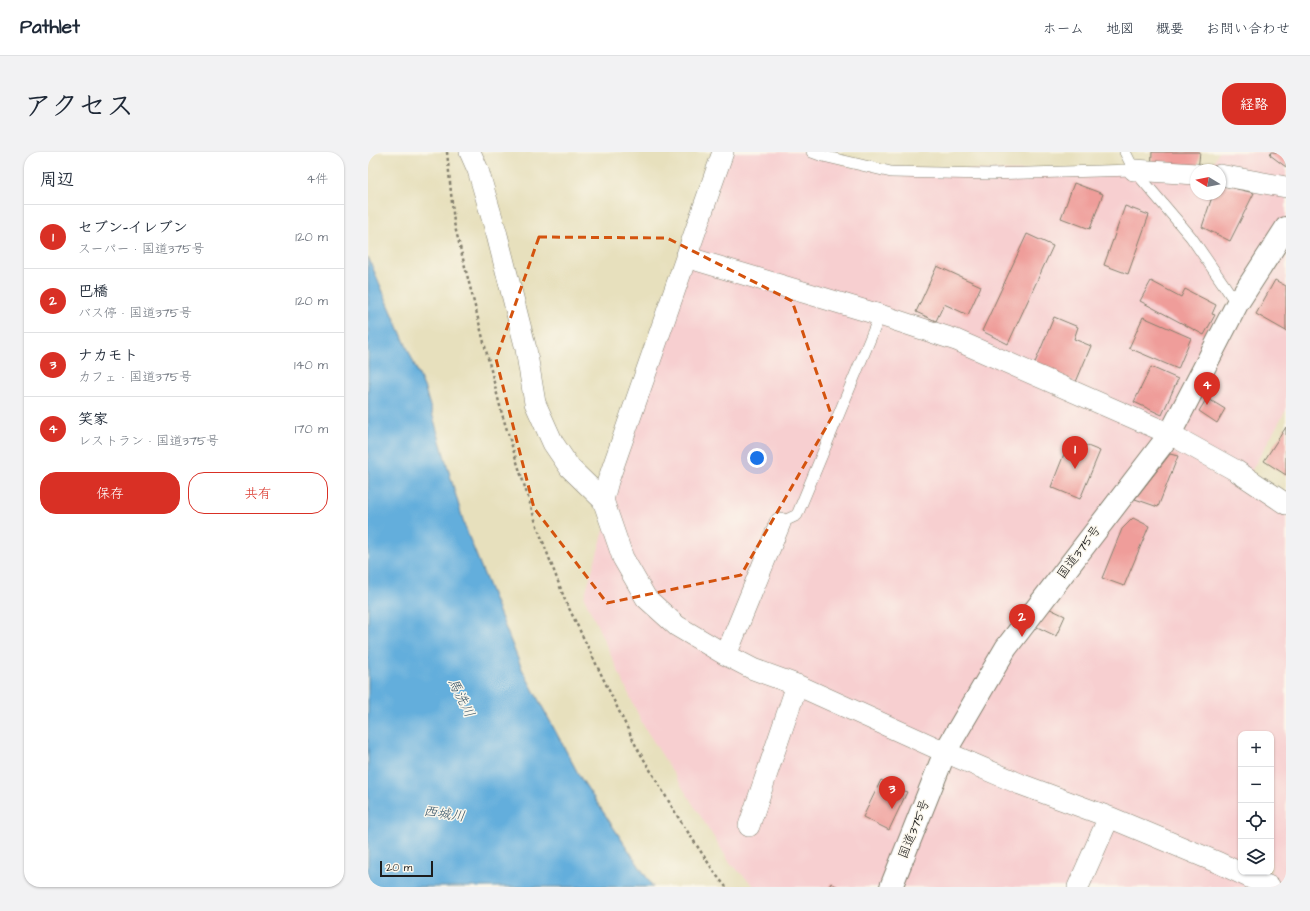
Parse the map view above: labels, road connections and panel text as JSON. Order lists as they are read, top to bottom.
{
  "streets": {
    "highway": ["国道375号"]
  },
  "water": ["馬洗川", "西城川"],
  "scale_bar": "20 m",
  "north": "left",
  "page": {
    "header": "Pathlet",
    "nav": [
      "ホーム",
      "地図",
      "概要",
      "お問い合わせ"
    ],
    "title": "アクセス",
    "buttons": [
      "経路",
      ["保存", "共有"]
    ],
    "heading": ["周辺", "4件"],
    "list": [
      {
        "mark": "1",
        "name": "セブン-イレブン",
        "note": "スーパー · 国道375号",
        "value": "120 m"
      },
      {
        "mark": "2",
        "name": "巴橋",
        "note": "バス停 · 国道375号",
        "value": "120 m"
      },
      {
        "mark": "3",
        "name": "ナカモト",
        "note": "カフェ · 国道375号",
        "value": "140 m"
      },
      {
        "mark": "4",
        "name": "笑家",
        "note": "レストラン · 国道375号",
        "value": "170 m"
      }
    ],
    "pins": [
      "4",
      "1",
      "2",
      "3"
    ],
    "map_buttons": ["+", "−"],
    "scale": "20 m"
  }
}
